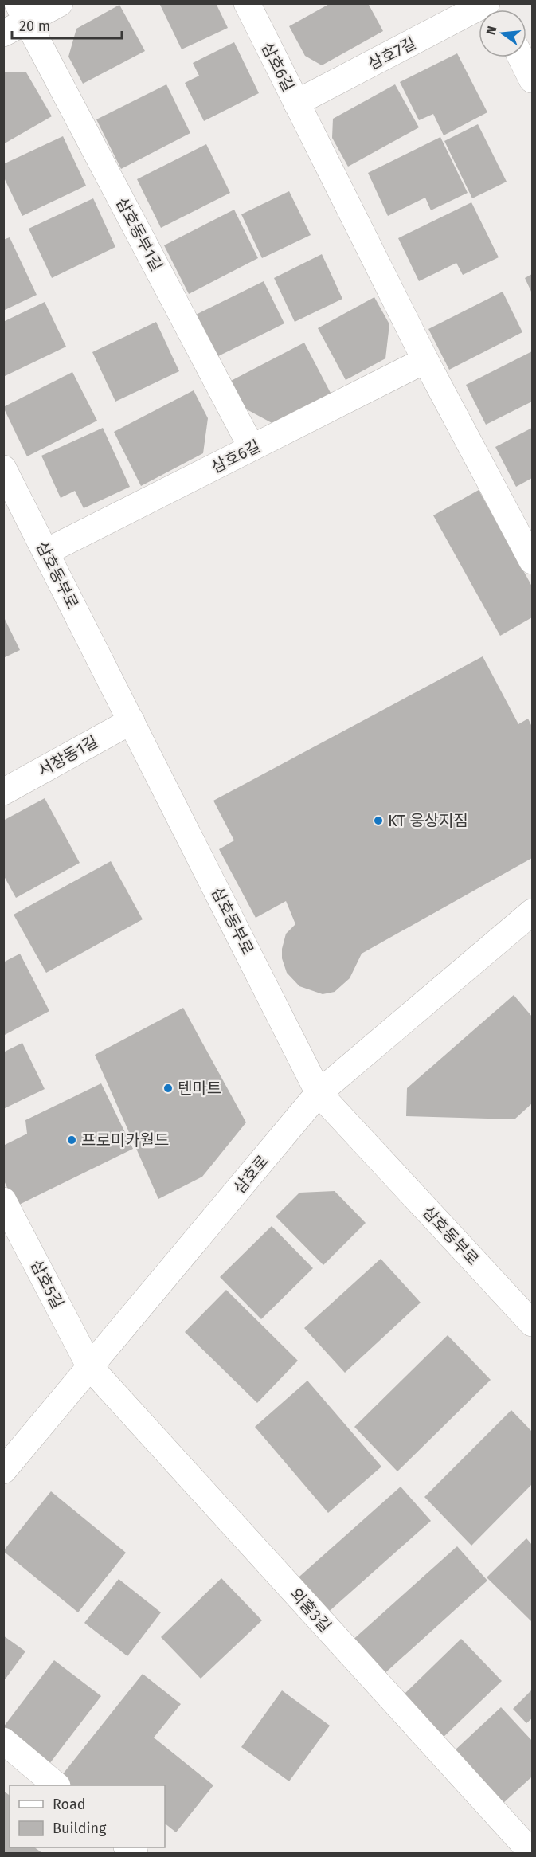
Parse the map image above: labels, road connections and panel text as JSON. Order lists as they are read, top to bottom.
{
  "streets": {
    "street": [
      "삼호7길",
      "삼호6길",
      "삼호동부1길",
      "삼호동부로",
      "서창동1길",
      "삼호로",
      "삼호5길",
      "외홈3길"
    ]
  },
  "crossings": [
    ["삼호7길", "삼호6길"],
    ["삼호6길", "삼호동부1길"],
    ["삼호6길", "삼호동부로"],
    ["삼호동부로", "서창동1길"],
    ["삼호동부로", "삼호로"],
    ["삼호로", "삼호5길"],
    ["삼호로", "외홈3길"],
    ["삼호5길", "외홈3길"]
  ],
  "places": ["KT 웅상지점", "텐마트", "프로미카월드"],
  "legend": ["Road", "Building"],
  "scale_bar": "20 m",
  "north": "left"
}
